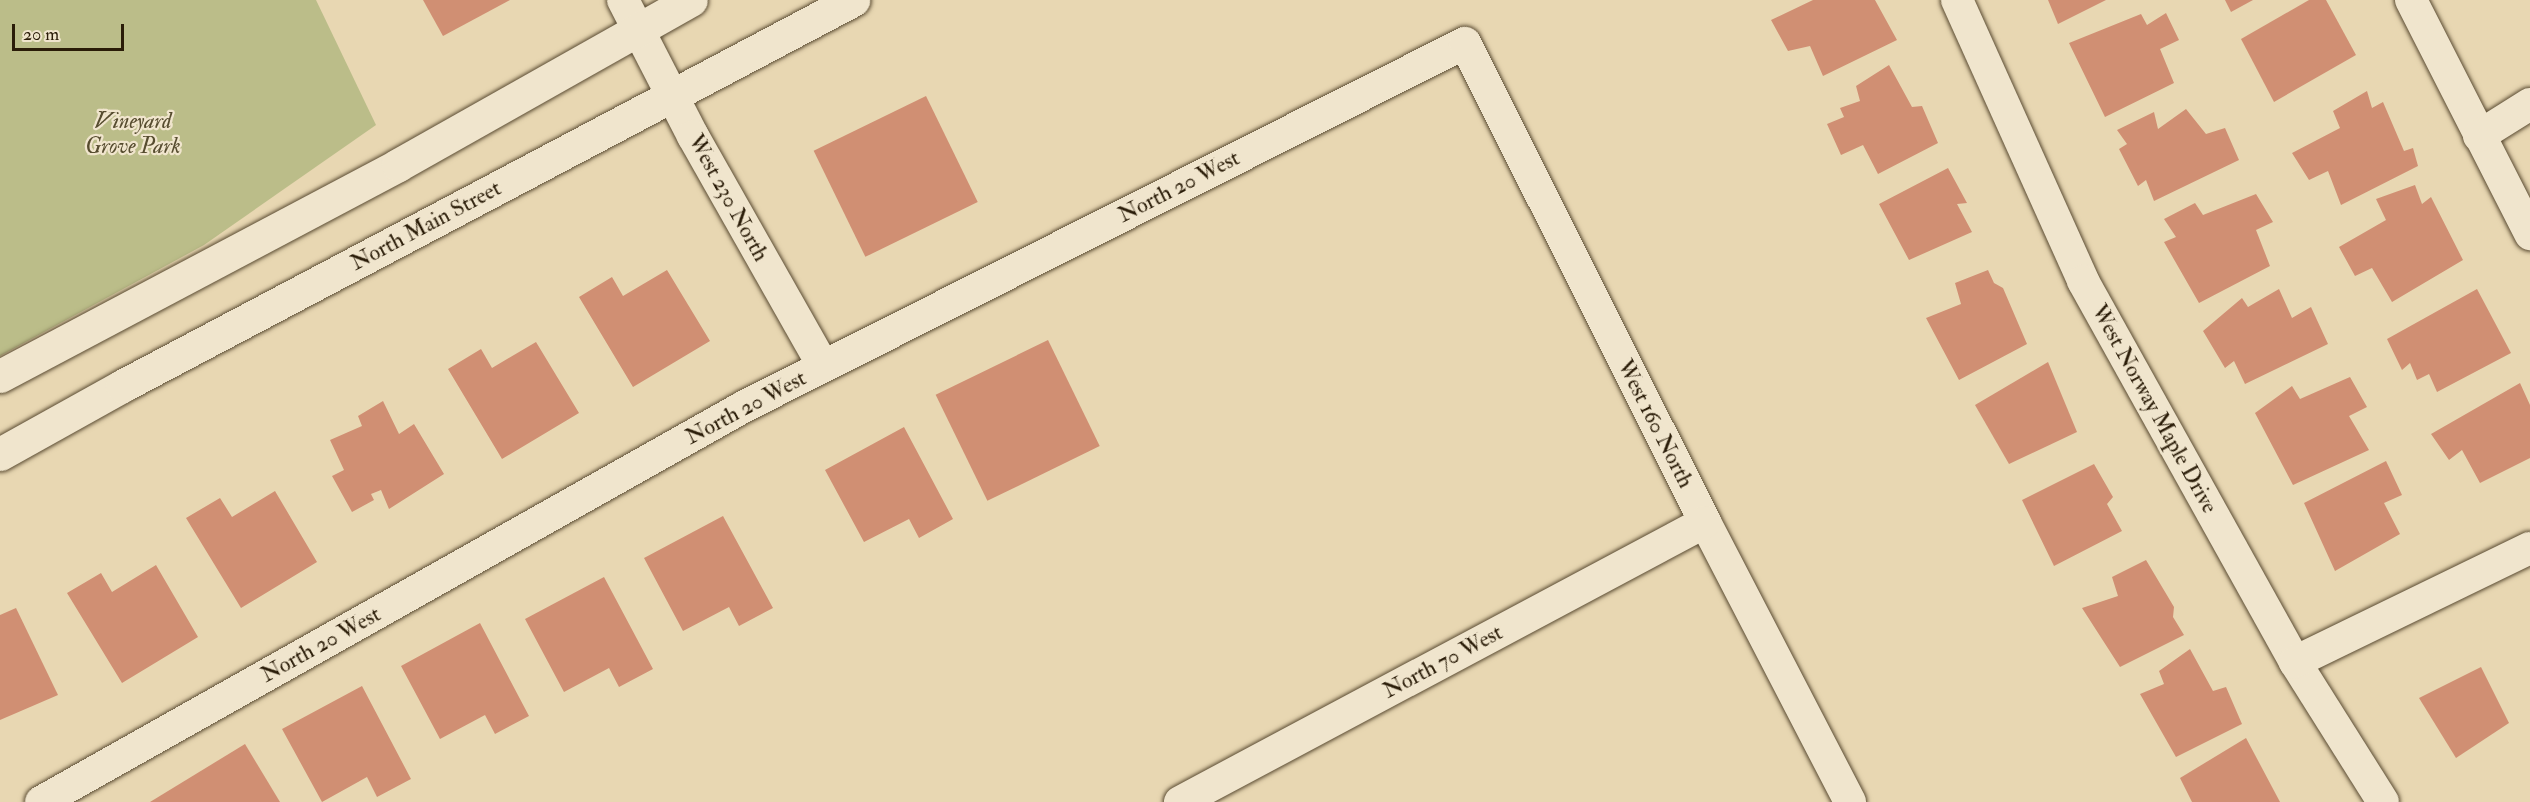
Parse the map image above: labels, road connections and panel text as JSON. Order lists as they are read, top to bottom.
{
  "streets": {
    "main road": ["North Main Street"],
    "street": [
      "North 20 West",
      "West 230 North",
      "West Norway Maple Drive",
      "West 160 North",
      "North 70 West"
    ]
  },
  "crossings": [
    ["North 20 West", "West 230 North"],
    ["North 20 West", "West 160 North"],
    ["West 230 North", "North Main Street"],
    ["West 160 North", "North 70 West"]
  ],
  "parks": ["Vineyard Grove Park"],
  "scale_bar": "20 m"
}
